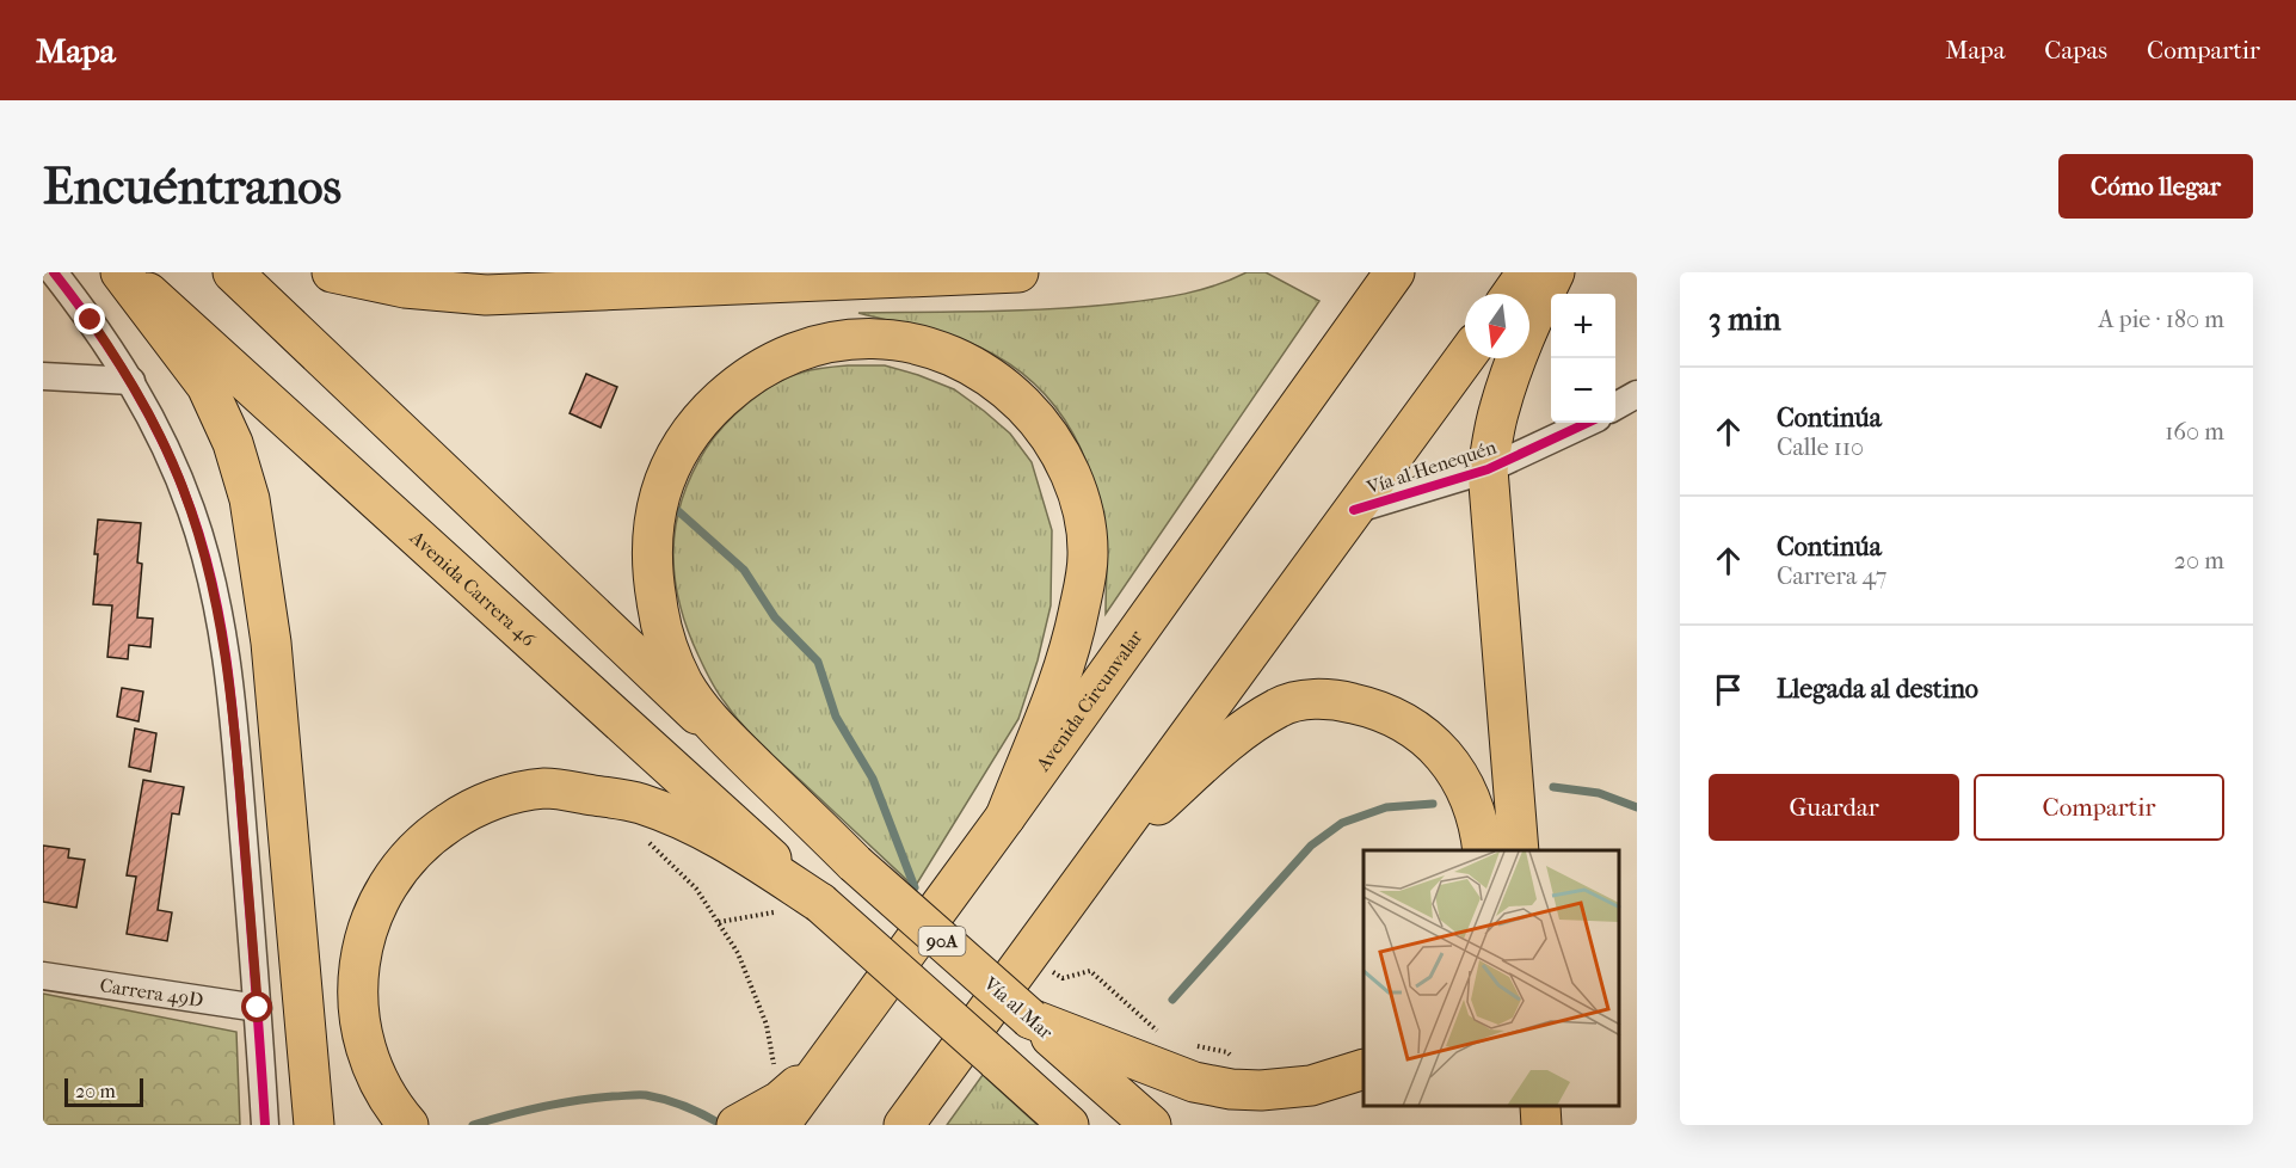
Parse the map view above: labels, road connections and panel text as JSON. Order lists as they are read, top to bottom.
{
  "streets": {
    "main road": [
      "Avenida Carrera 46",
      "Avenida Circunvalar",
      "90A",
      "Vía al Mar"
    ],
    "street": ["Vía al Henequén", "Carrera 49D"]
  },
  "crossings": [
    ["Avenida Carrera 46", "90A"]
  ],
  "scale_bar": "20 m",
  "north": "bottom",
  "page": {
    "header": "Mapa",
    "nav": ["Mapa", "Capas", "Compartir"],
    "buttons": [
      "Cómo llegar",
      ["Guardar", "Compartir"]
    ],
    "title": "Encuéntranos",
    "heading": ["3 min", "A pie · 180 m"],
    "map_buttons": ["+", "−"],
    "list": [
      ["Continúa", "Calle 110", "160 m"],
      ["Continúa", "Carrera 47", "20 m"],
      "Llegada al destino"
    ],
    "scale": "20 m"
  }
}
